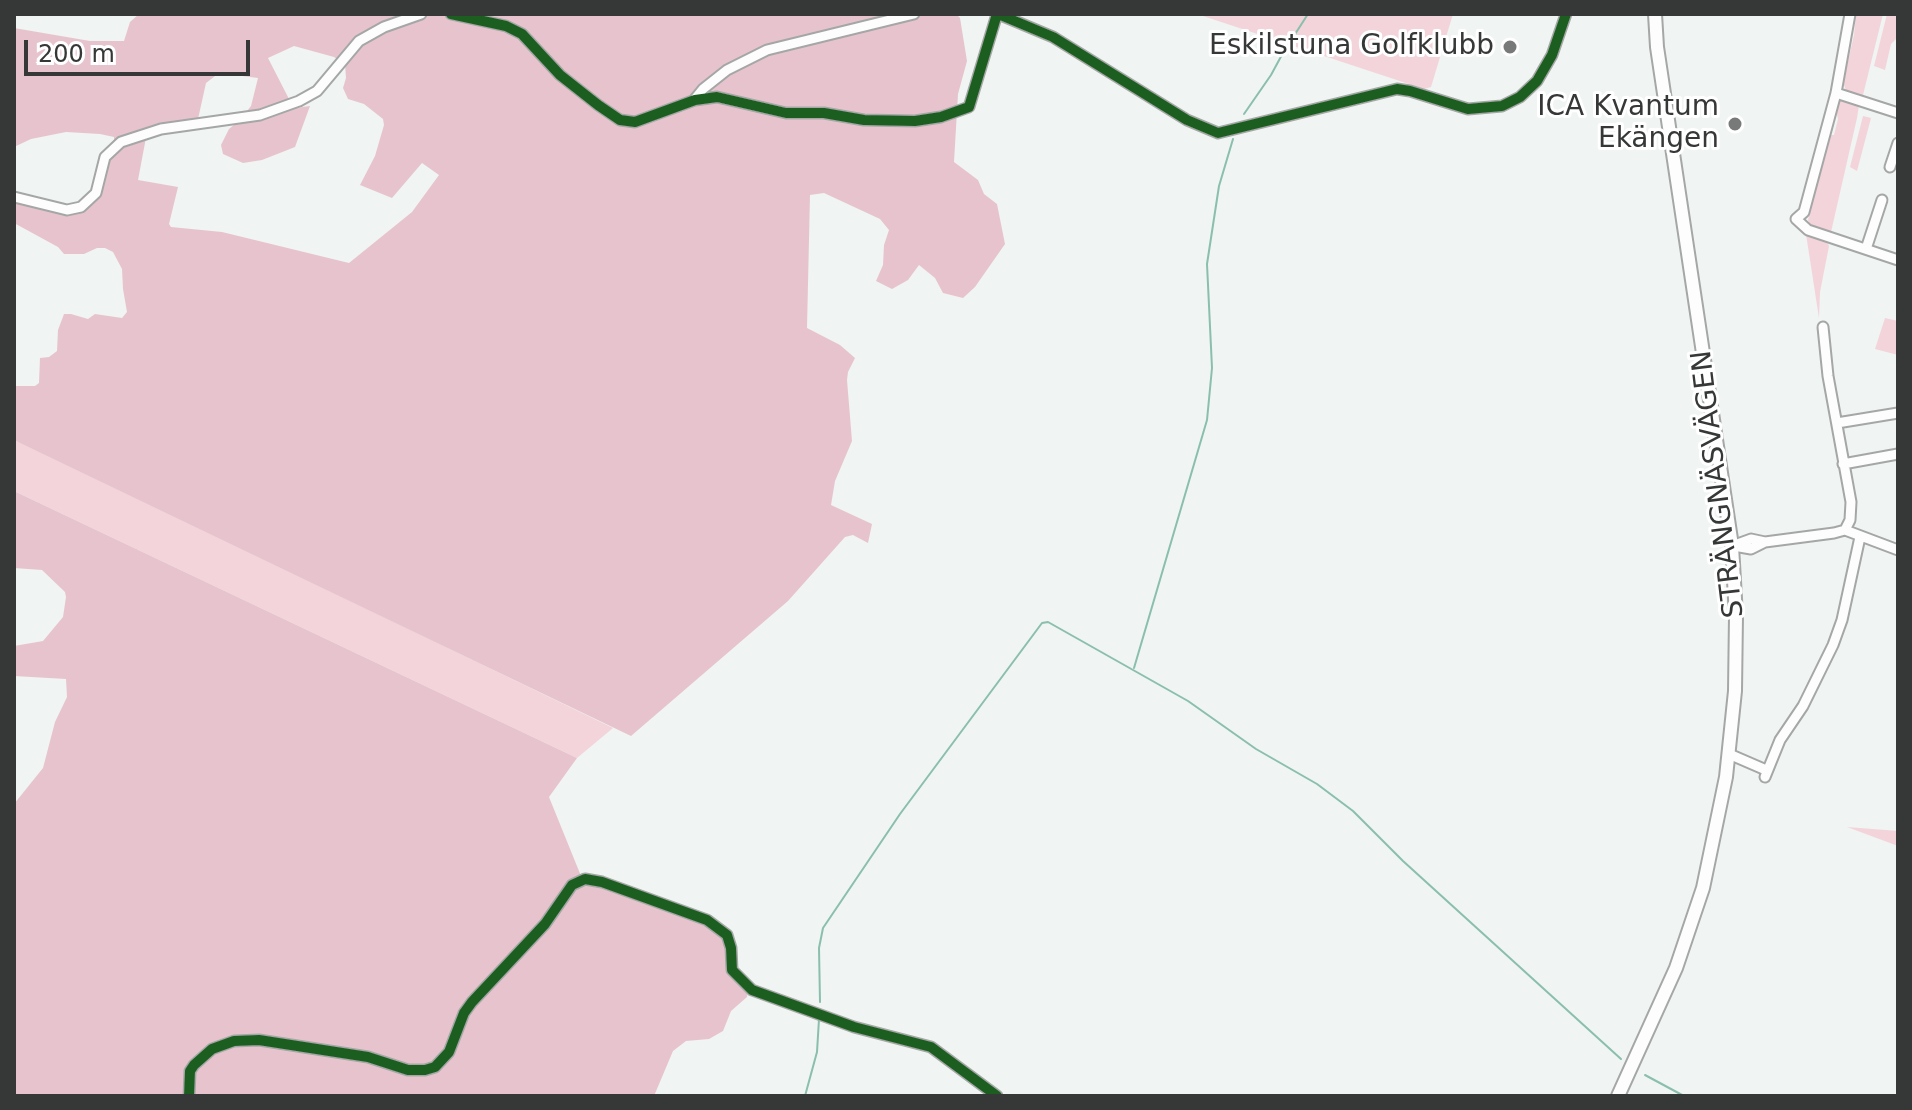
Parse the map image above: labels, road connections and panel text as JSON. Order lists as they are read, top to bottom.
{
  "streets": {
    "main road": ["STRÄNGNÄSVÄGEN"]
  },
  "places": ["Eskilstuna Golfklubb", "ICA Kvantum Ekängen"],
  "scale_bar": "200 m"
}
